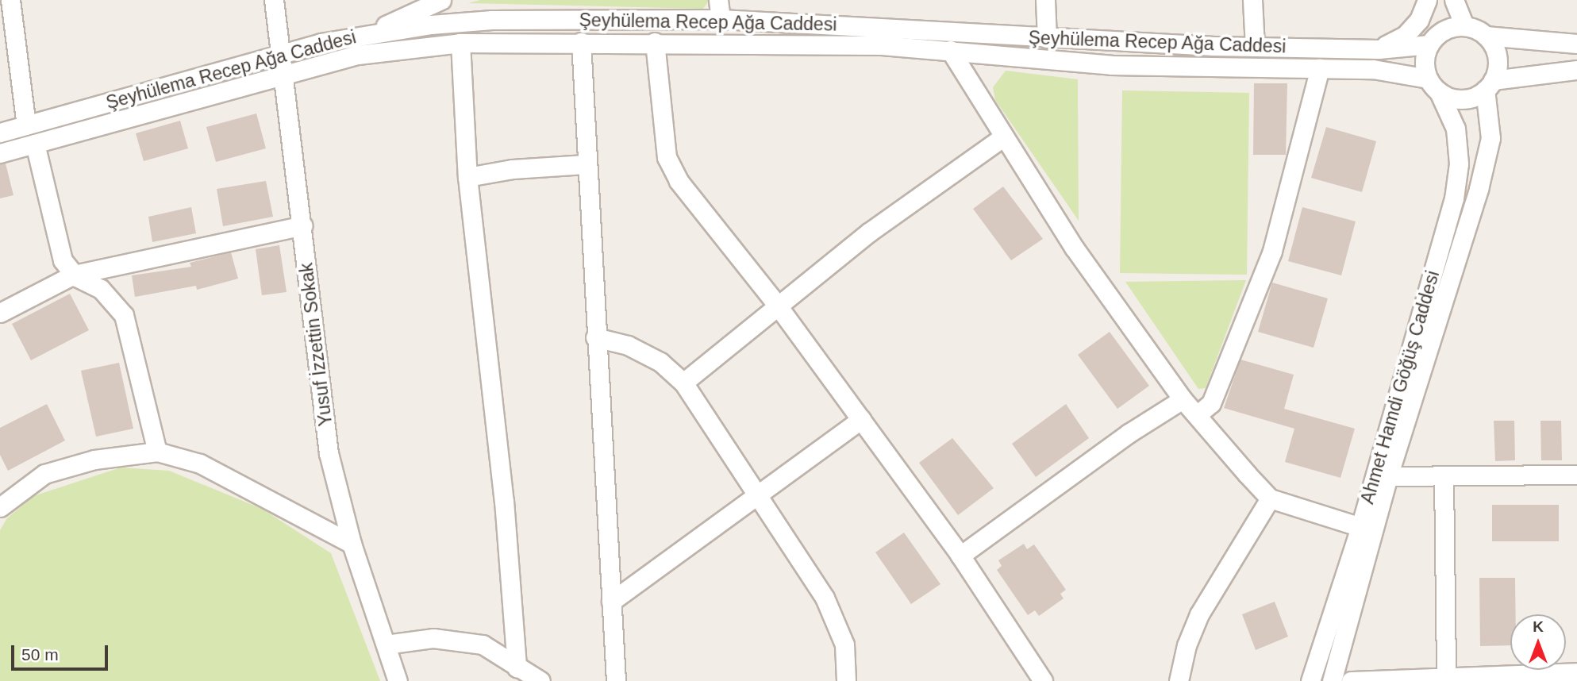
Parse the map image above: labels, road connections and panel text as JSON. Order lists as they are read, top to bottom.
{
  "streets": {
    "street": ["Şeyhülema Recep Ağa Caddesi", "Yusuf İzzettin Sokak", "Ahmet Hamdi Göğüş Caddesi"]
  },
  "crossings": [
    ["Şeyhülema Recep Ağa Caddesi", "Yusuf İzzettin Sokak"],
    ["Şeyhülema Recep Ağa Caddesi", "Ahmet Hamdi Göğüş Caddesi"]
  ],
  "scale_bar": "50 m",
  "north": "top"
}
